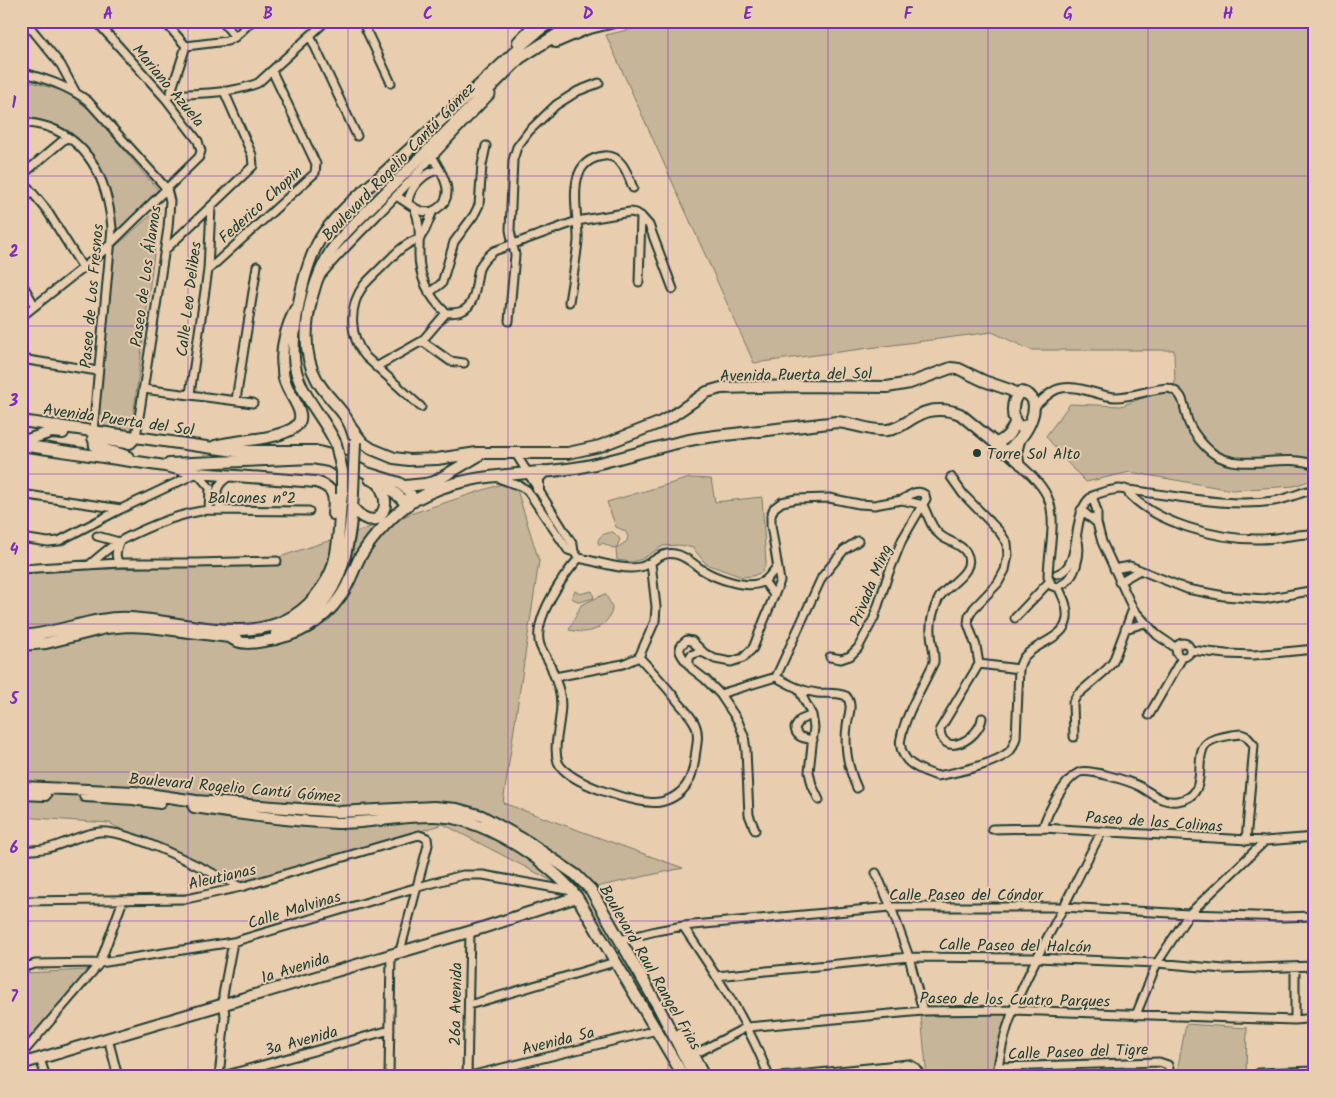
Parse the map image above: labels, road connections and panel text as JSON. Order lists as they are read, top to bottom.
{
  "streets": {
    "main road": [
      "Boulevard Rogelio Cantú Gómez",
      "Avenida Puerta del Sol",
      "1a Avenida",
      "Boulevard Raul Rangel Frias"
    ],
    "street": [
      "Mariano Azuela",
      "Federico Chopin",
      "Paseo de Los Álamos",
      "Paseo de Los Fresnos",
      "Calle Leo Delibes",
      "Balcones n°2",
      "Privada Ming",
      "Paseo de las Colinas",
      "Aleutianas",
      "Calle Paseo del Cóndor",
      "Calle Malvinas",
      "Calle Paseo del Halcón",
      "Paseo de los Cuatro Parques",
      "26a Avenida",
      "3a Avenida",
      "Avenida 5a",
      "Calle Paseo del Tigre"
    ]
  },
  "crossings": [
    ["Mariano Azuela", "Paseo de Los Álamos"],
    ["Boulevard Rogelio Cantú Gómez", "Avenida Puerta del Sol"],
    ["Boulevard Rogelio Cantú Gómez", "Calle Malvinas"],
    ["Boulevard Rogelio Cantú Gómez", "1a Avenida"],
    ["Boulevard Rogelio Cantú Gómez", "Boulevard Raul Rangel Frias"],
    ["Boulevard Rogelio Cantú Gómez", "Avenida 5a"],
    ["Federico Chopin", "Calle Leo Delibes"],
    ["Paseo de Los Álamos", "Avenida Puerta del Sol"],
    ["Paseo de Los Fresnos", "Avenida Puerta del Sol"],
    ["Aleutianas", "Calle Malvinas"],
    ["Calle Paseo del Cóndor", "Boulevard Raul Rangel Frias"],
    ["Calle Malvinas", "1a Avenida"],
    ["1a Avenida", "26a Avenida"],
    ["26a Avenida", "Avenida 5a"]
  ],
  "places": ["Torre Sol Alto"],
  "grid": {
    "columns": [
      "A",
      "B",
      "C",
      "D",
      "E",
      "F",
      "G",
      "H"
    ],
    "rows": [
      "1",
      "2",
      "3",
      "4",
      "5",
      "6",
      "7"
    ]
  }
}
